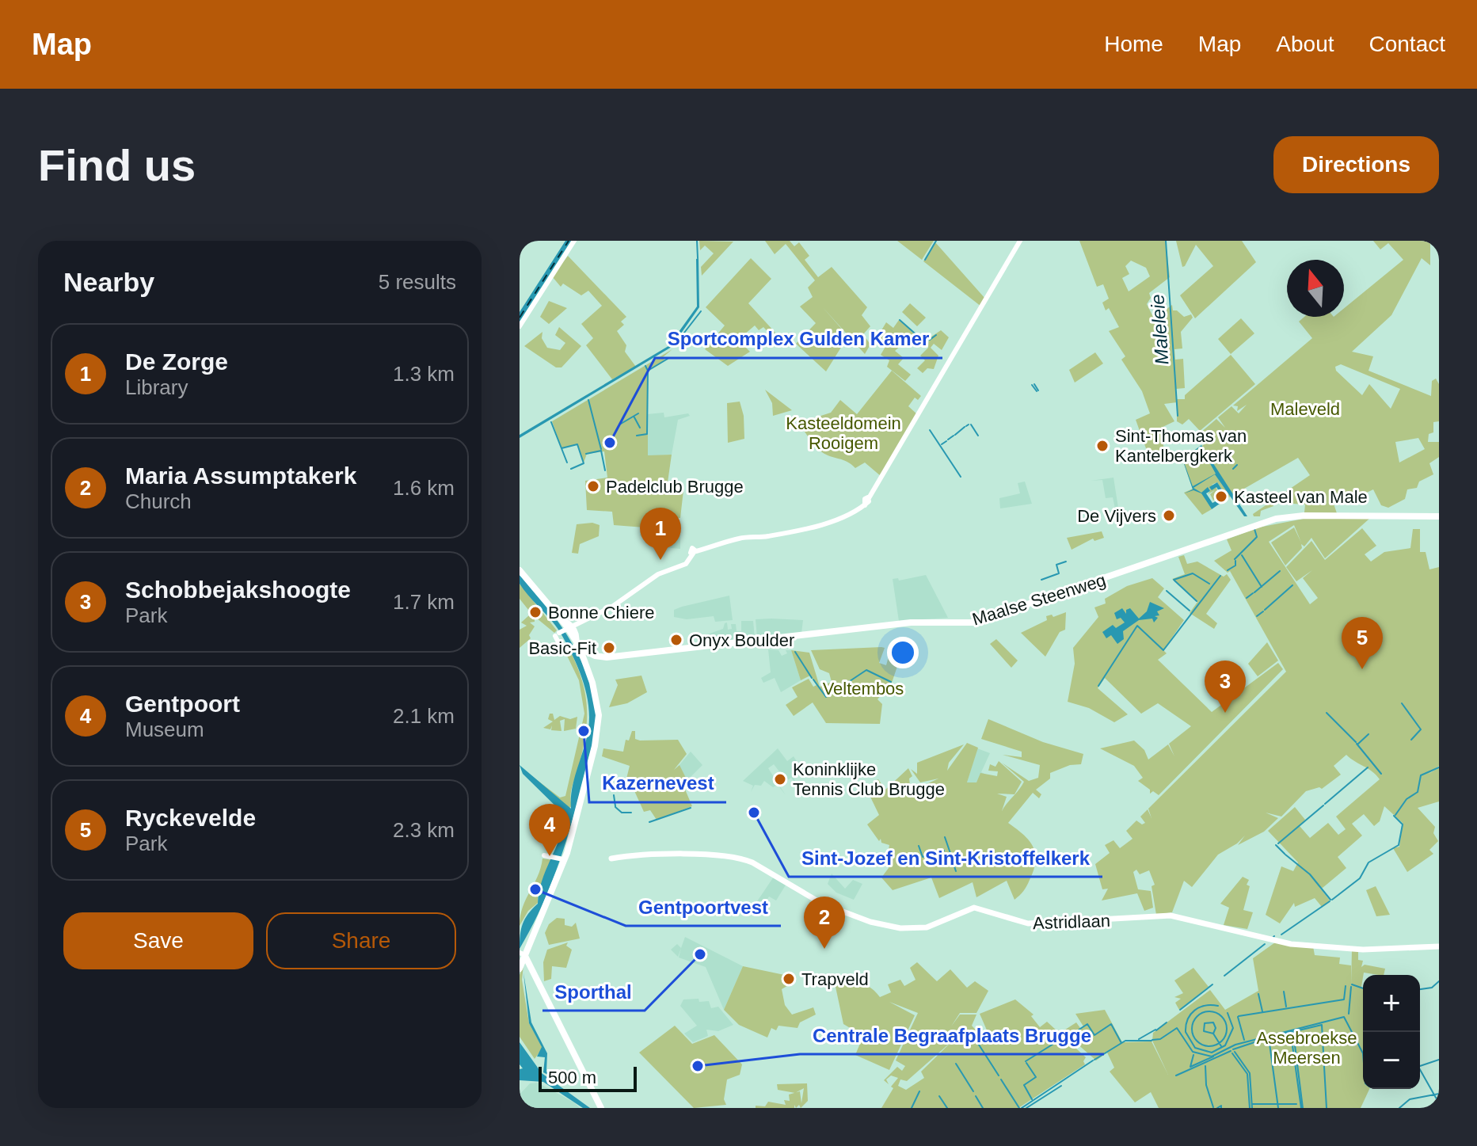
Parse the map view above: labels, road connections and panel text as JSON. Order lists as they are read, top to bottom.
{
  "streets": {
    "main road": ["Maalse Steenweg", "Astridlaan"]
  },
  "water": ["Maleleie"],
  "parks": [
    "Maleveld",
    "Kasteeldomein Rooigem",
    "Veltembos",
    "Assebroekse Meersen"
  ],
  "places": [
    "Sportcomplex Gulden Kamer",
    "Sint-Thomas van Kantelbergkerk",
    "Padelclub Brugge",
    "Kasteel van Male",
    "De Vijvers",
    "Bonne Chiere",
    "Onyx Boulder",
    "Basic-Fit",
    "Kazernevest",
    "Koninklijke Tennis Club Brugge",
    "Sint-Jozef en Sint-Kristoffelkerk",
    "Gentpoortvest",
    "Sporthal",
    "Trapveld",
    "Centrale Begraafplaats Brugge"
  ],
  "scale_bar": "500 m",
  "north": "top",
  "page": {
    "header": "Map",
    "nav": [
      "Home",
      "Map",
      "About",
      "Contact"
    ],
    "buttons": [
      "Directions",
      ["Save", "Share"]
    ],
    "title": "Find us",
    "heading": ["Nearby", "5 results"],
    "list": [
      {
        "mark": "1",
        "name": "De Zorge",
        "note": "Library",
        "value": "1.3 km"
      },
      {
        "mark": "2",
        "name": "Maria Assumptakerk",
        "note": "Church",
        "value": "1.6 km"
      },
      {
        "mark": "3",
        "name": "Schobbejakshoogte",
        "note": "Park",
        "value": "1.7 km"
      },
      {
        "mark": "4",
        "name": "Gentpoort",
        "note": "Museum",
        "value": "2.1 km"
      },
      {
        "mark": "5",
        "name": "Ryckevelde",
        "note": "Park",
        "value": "2.3 km"
      }
    ],
    "pins": [
      "1",
      "5",
      "3",
      "4",
      "2"
    ],
    "map_buttons": ["+", "−"],
    "scale": "500 m"
  }
}
